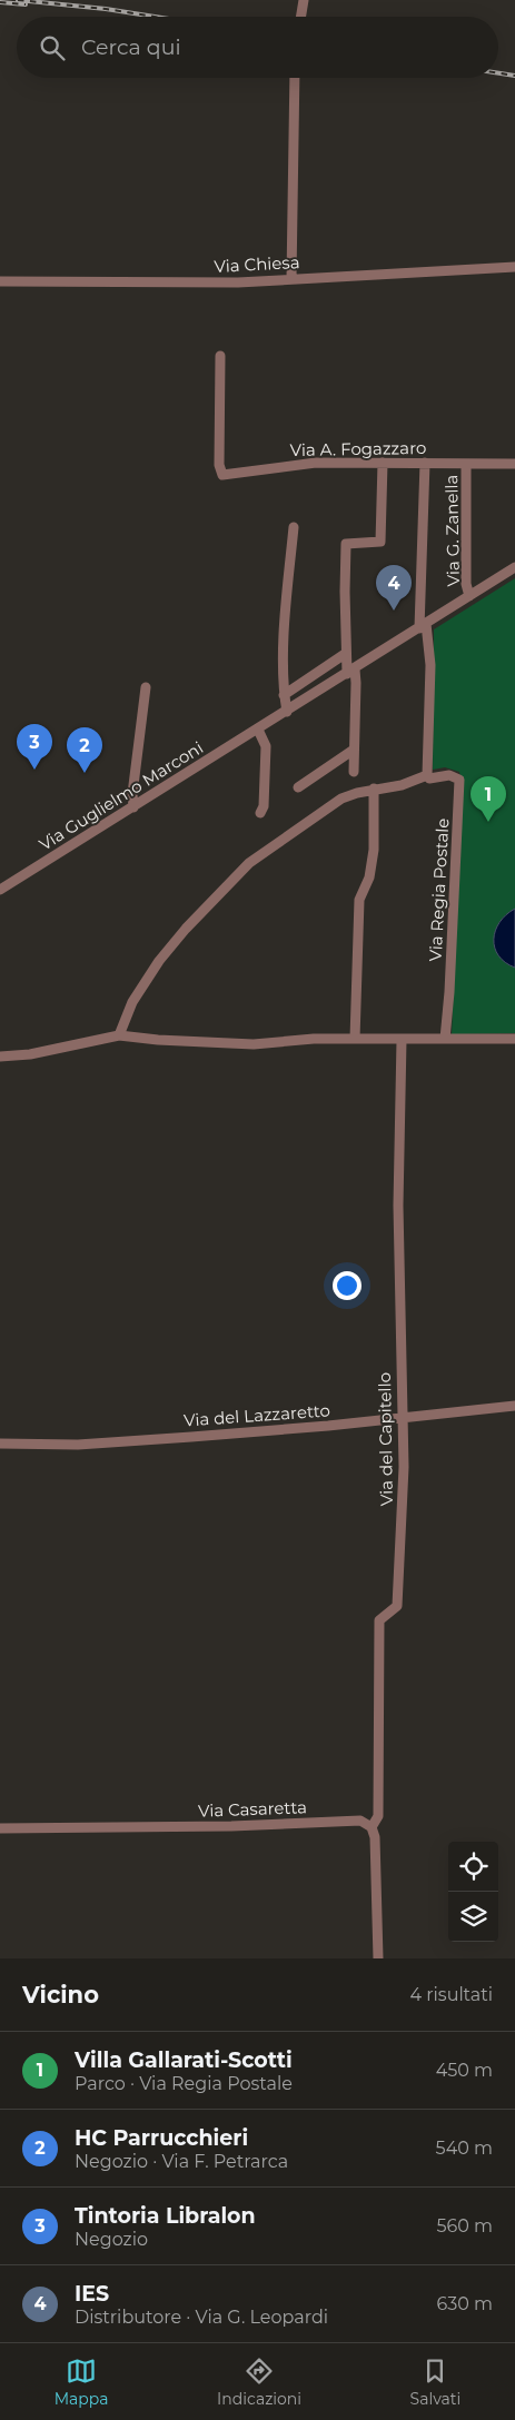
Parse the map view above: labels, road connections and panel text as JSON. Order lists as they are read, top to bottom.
{
  "streets": {
    "street": [
      "Via Chiesa",
      "Via A. Fogazzaro",
      "Via G. Zanella",
      "Via Guglielmo Marconi",
      "Via Regia Postale",
      "Via del Lazzaretto",
      "Via del Capitello",
      "Via Casaretta"
    ]
  },
  "crossings": [
    ["Via A. Fogazzaro", "Via G. Zanella"],
    ["Via G. Zanella", "Via Guglielmo Marconi"],
    ["Via del Lazzaretto", "Via del Capitello"],
    ["Via del Capitello", "Via Casaretta"]
  ],
  "page": {
    "search": "Cerca qui",
    "pins": [
      "4",
      "3",
      "2",
      "1"
    ],
    "heading": ["Vicino", "4 risultati"],
    "list": [
      {
        "mark": "1",
        "name": "Villa Gallarati-Scotti",
        "note": "Parco · Via Regia Postale",
        "value": "450 m"
      },
      {
        "mark": "2",
        "name": "HC Parrucchieri",
        "note": "Negozio · Via F. Petrarca",
        "value": "540 m"
      },
      {
        "mark": "3",
        "name": "Tintoria Libralon",
        "note": "Negozio",
        "value": "560 m"
      },
      {
        "mark": "4",
        "name": "IES",
        "note": "Distributore · Via G. Leopardi",
        "value": "630 m"
      }
    ],
    "nav": ["Mappa", "Indicazioni", "Salvati"]
  }
}
